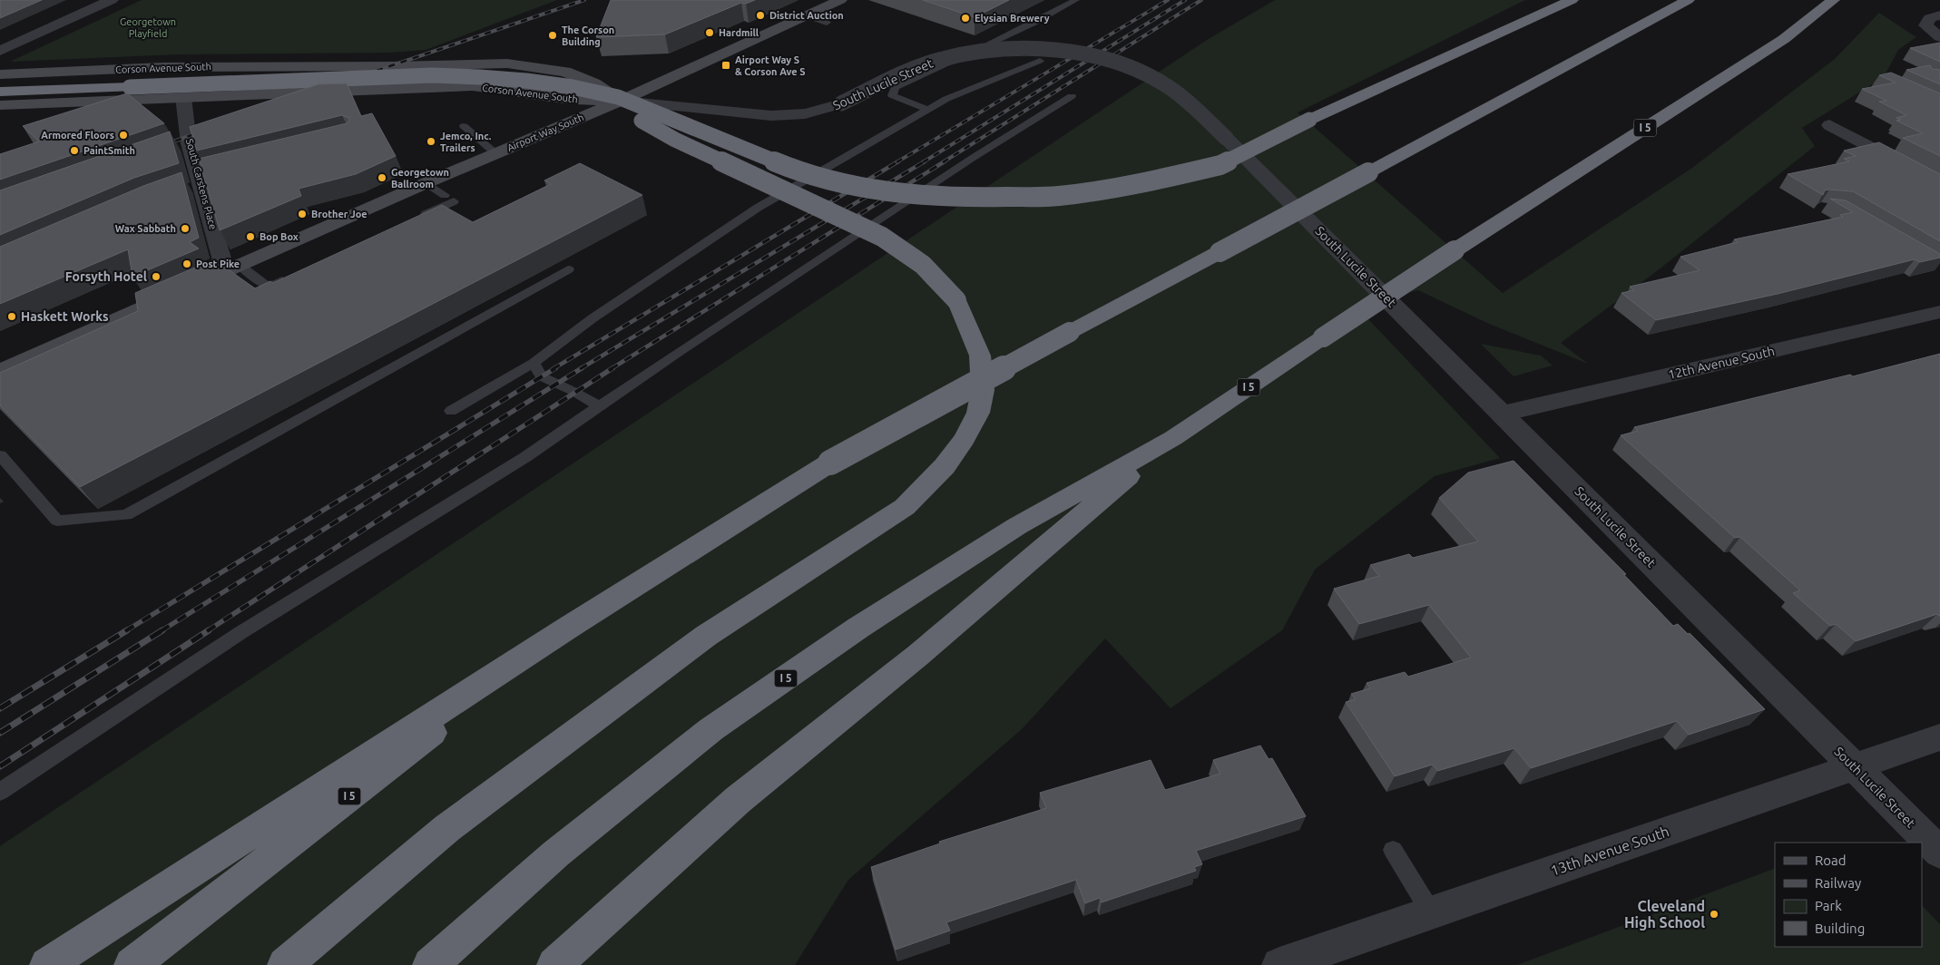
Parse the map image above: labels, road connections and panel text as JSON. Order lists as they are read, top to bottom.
{
  "streets": {
    "highway": ["I 5"],
    "main road": ["Corson Avenue South", "Airport Way South"],
    "street": [
      "South Lucile Street",
      "South Carstens Place",
      "12th Avenue South",
      "13th Avenue South"
    ]
  },
  "crossings": [
    ["Corson Avenue South", "South Lucile Street"],
    ["Corson Avenue South", "Airport Way South"],
    ["Corson Avenue South", "South Carstens Place"],
    ["South Lucile Street", "Airport Way South"],
    ["South Lucile Street", "12th Avenue South"],
    ["South Lucile Street", "13th Avenue South"],
    ["Airport Way South", "South Carstens Place"]
  ],
  "parks": ["Georgetown Playfield"],
  "places": {
    "other": [
      "District Auction",
      "Elysian Brewery",
      "Hardmill",
      "The Corson Building",
      "Armored Floors",
      "Jemco, Inc. Trailers",
      "PaintSmith",
      "Georgetown Ballroom",
      "Brother Joe",
      "Wax Sabbath",
      "Bop Box",
      "Post Pike",
      "Forsyth Hotel",
      "Haskett Works",
      "Cleveland High School"
    ],
    "transit": ["Airport Way S & Corson Ave S"]
  },
  "legend": [
    "Road",
    "Railway",
    "Park",
    "Building"
  ]
}
